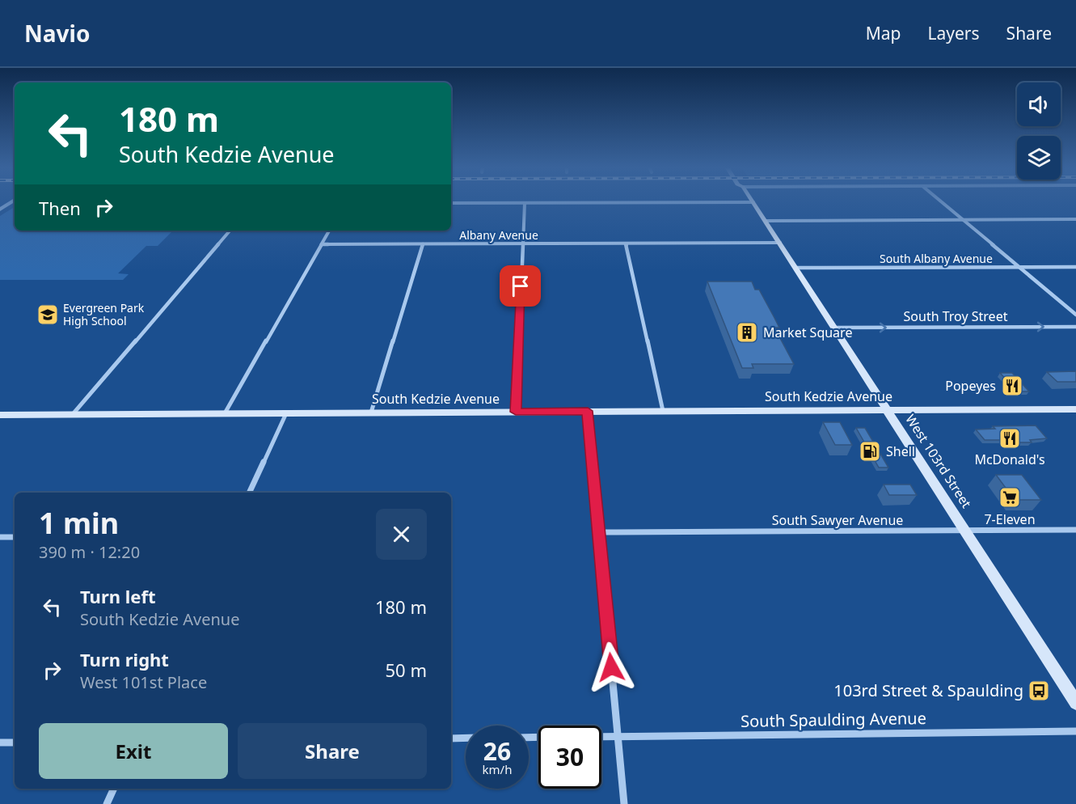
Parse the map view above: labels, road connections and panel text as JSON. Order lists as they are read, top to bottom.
{
  "streets": {
    "main road": ["South Kedzie Avenue", "West 103rd Street"],
    "street": [
      "Albany Avenue",
      "South Albany Avenue",
      "South Troy Street",
      "South Sawyer Avenue",
      "South Spaulding Avenue"
    ]
  },
  "crossings": [
    ["Albany Avenue", "West 103rd Street"],
    ["South Albany Avenue", "West 103rd Street"],
    ["South Troy Street", "West 103rd Street"],
    ["South Kedzie Avenue", "West 103rd Street"],
    ["West 103rd Street", "South Sawyer Avenue"]
  ],
  "one_way": ["South Troy Street"],
  "places": {
    "school or university": ["Evergreen Park High School"],
    "building": ["Market Square"],
    "restaurant": ["Popeyes", "McDonald's"],
    "fuel station": ["Shell"],
    "supermarket": ["7-Eleven"],
    "bus stop": ["103rd Street & Spaulding"]
  },
  "page": {
    "header": "Navio",
    "nav": ["Map", "Layers", "Share"],
    "turn": ["180 m", "South Kedzie Avenue"],
    "then": "Then",
    "heading": ["1 min", "390 m · 12:20"],
    "list": [
      {
        "name": "Turn left",
        "note": "South Kedzie Avenue",
        "value": "180 m"
      },
      {
        "name": "Turn right",
        "note": "West 101st Place",
        "value": "50 m"
      }
    ],
    "buttons": ["Exit", "Share"],
    "speed": "26 km/h",
    "limit": "30"
  }
}
